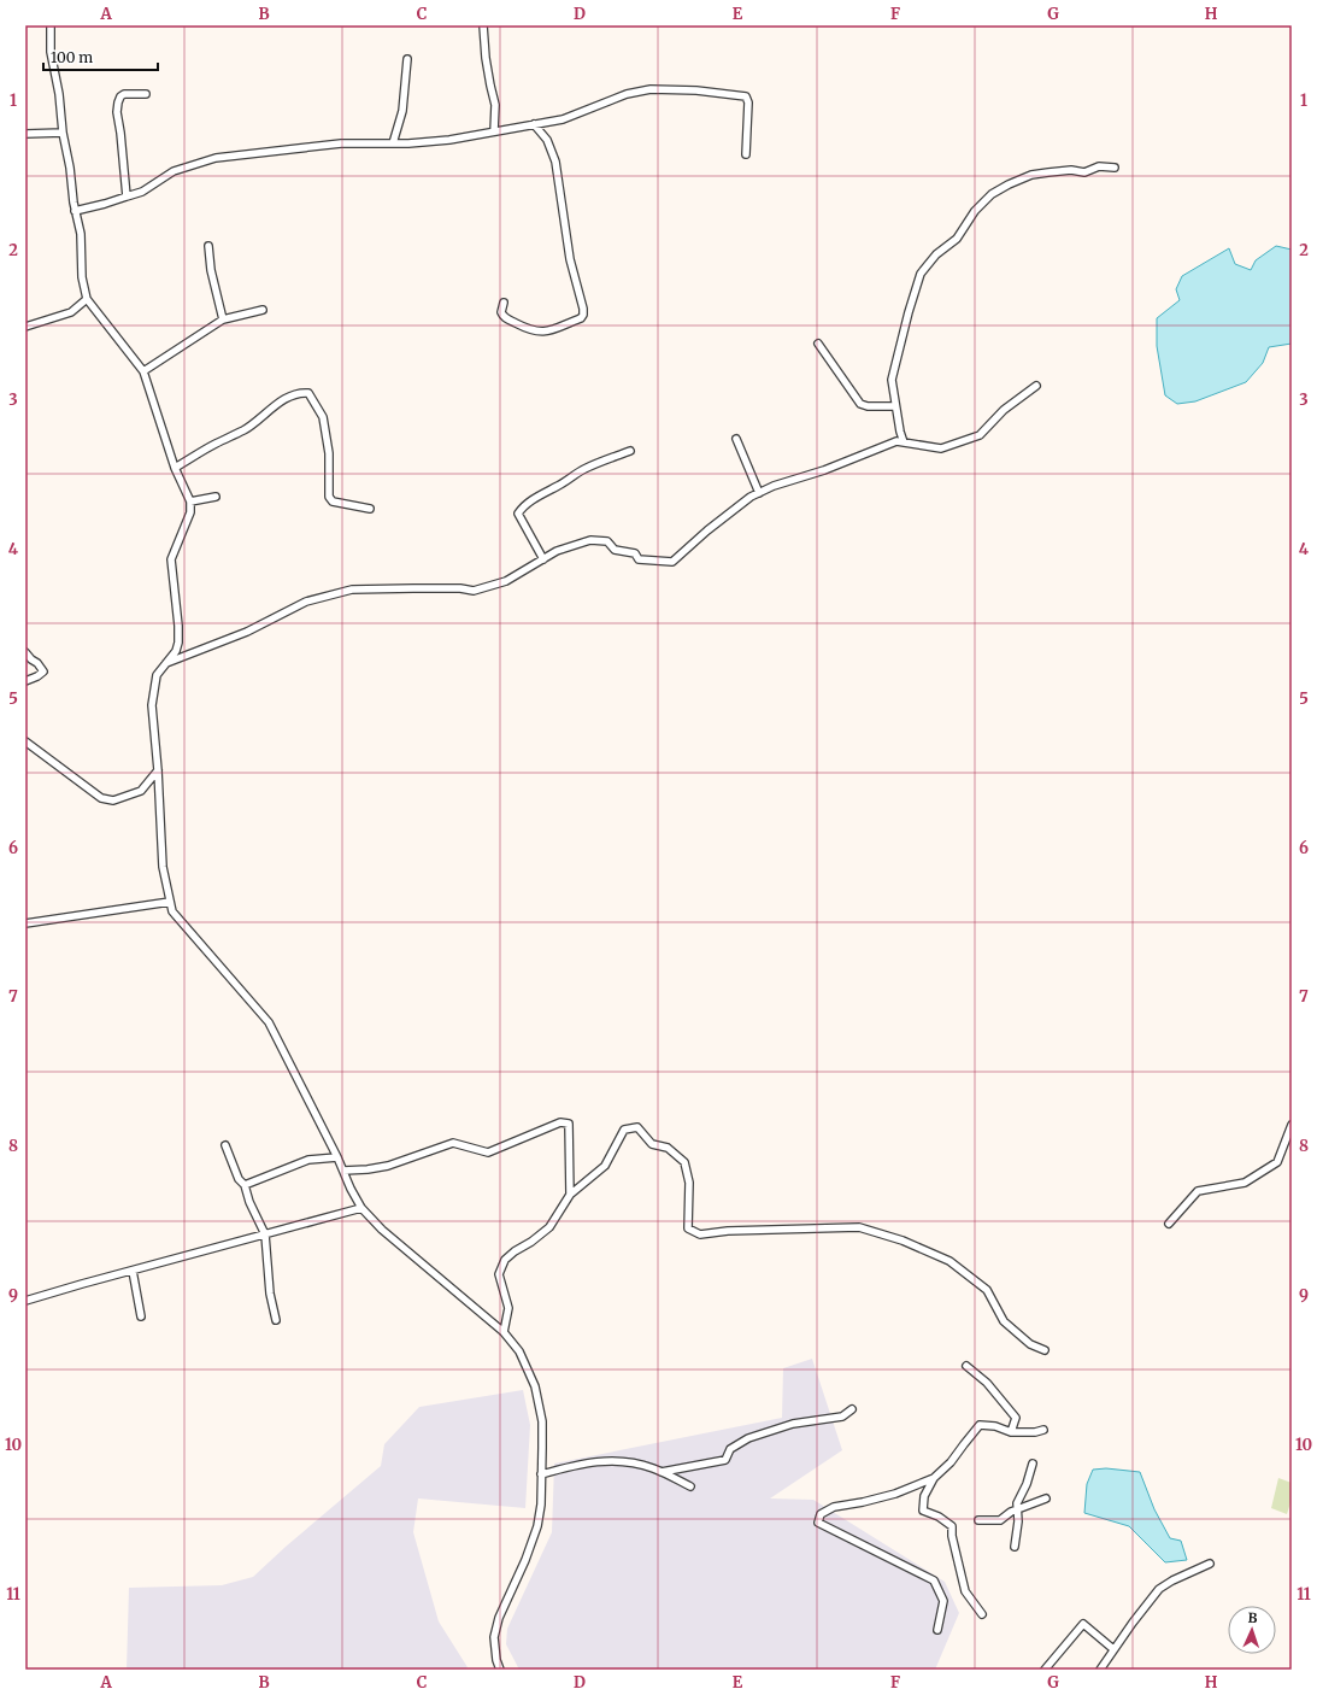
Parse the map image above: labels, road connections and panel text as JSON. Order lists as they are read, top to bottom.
{
  "scale_bar": "100 m",
  "north": "top",
  "grid": {
    "columns": [
      "A",
      "B",
      "C",
      "D",
      "E",
      "F",
      "G",
      "H"
    ],
    "rows": [
      "1",
      "2",
      "3",
      "4",
      "5",
      "6",
      "7",
      "8",
      "9",
      "10",
      "11"
    ]
  }
}
